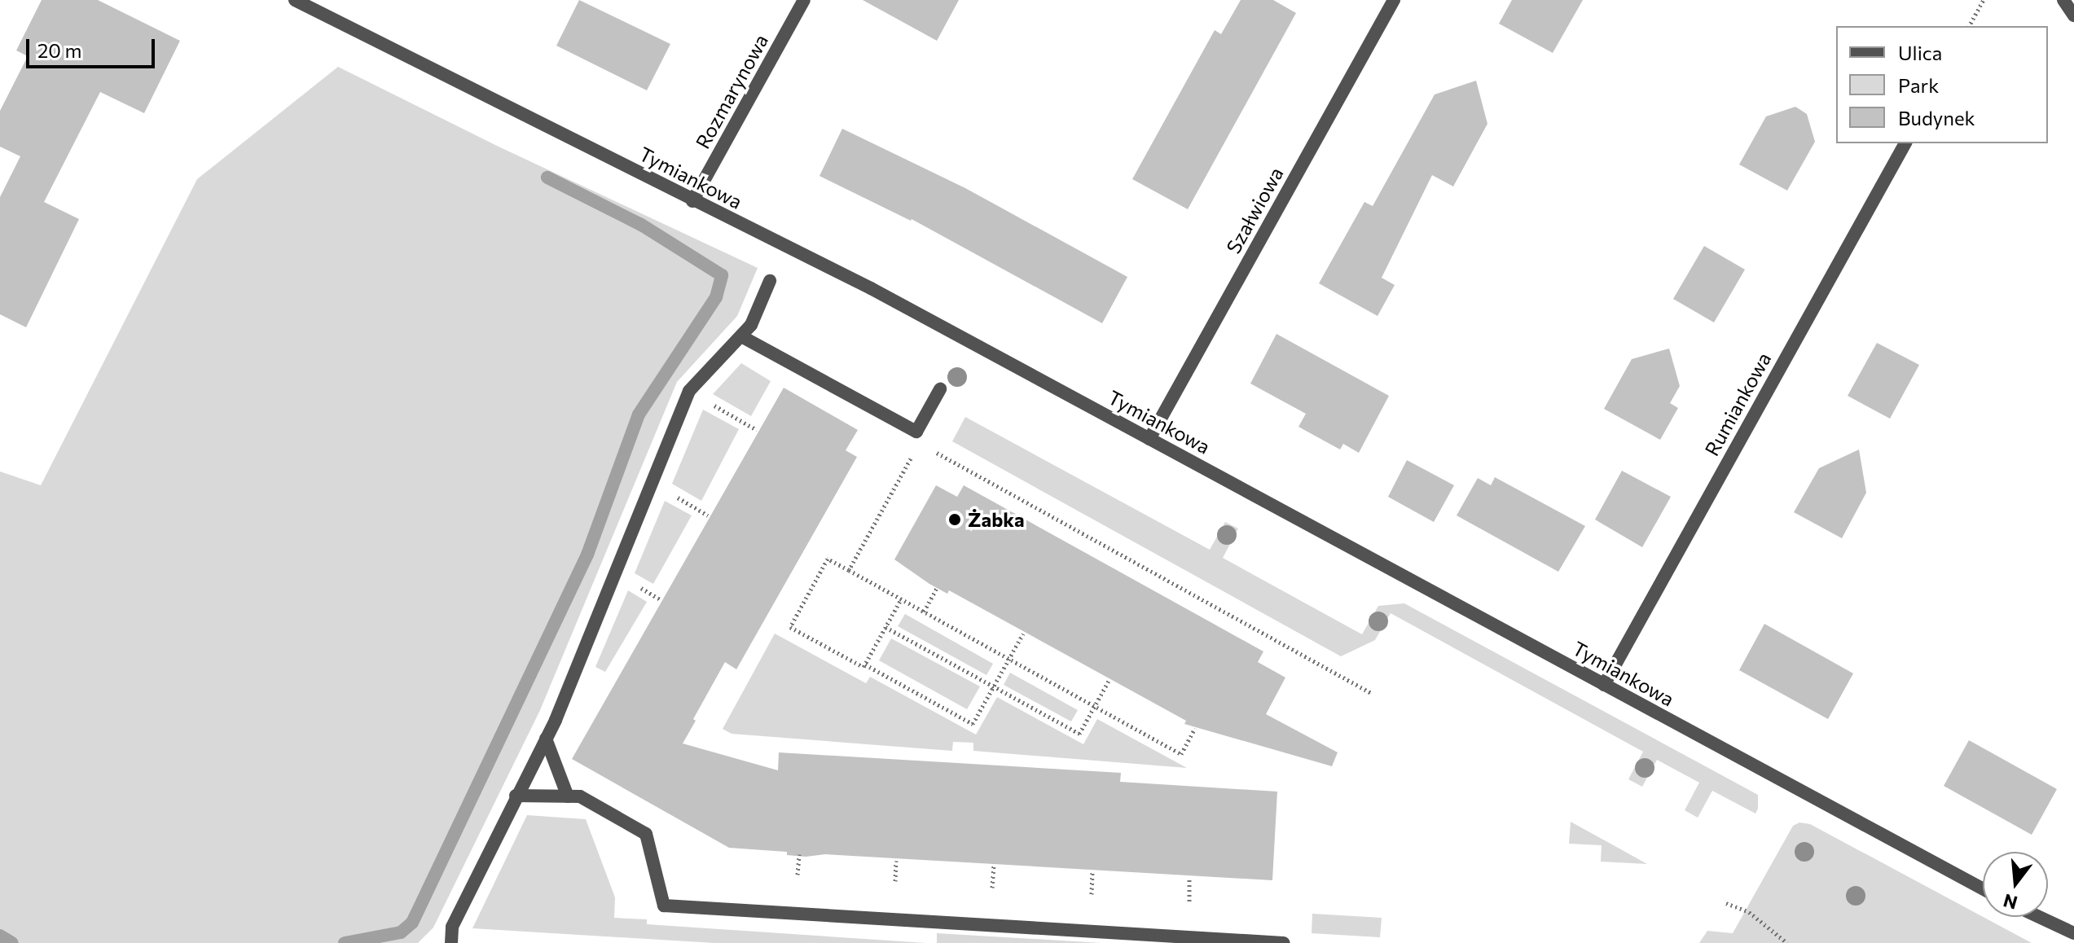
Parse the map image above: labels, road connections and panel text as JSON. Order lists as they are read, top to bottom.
{
  "streets": {
    "street": [
      "Rozmarynowa",
      "Tymiankowa",
      "Szałwiowa",
      "Rumiankowa"
    ]
  },
  "crossings": [
    ["Rozmarynowa", "Tymiankowa"],
    ["Tymiankowa", "Szałwiowa"],
    ["Tymiankowa", "Rumiankowa"]
  ],
  "places": ["Żabka"],
  "legend": ["Ulica", "Park", "Budynek"],
  "scale_bar": "20 m",
  "north": "bottom"
}
